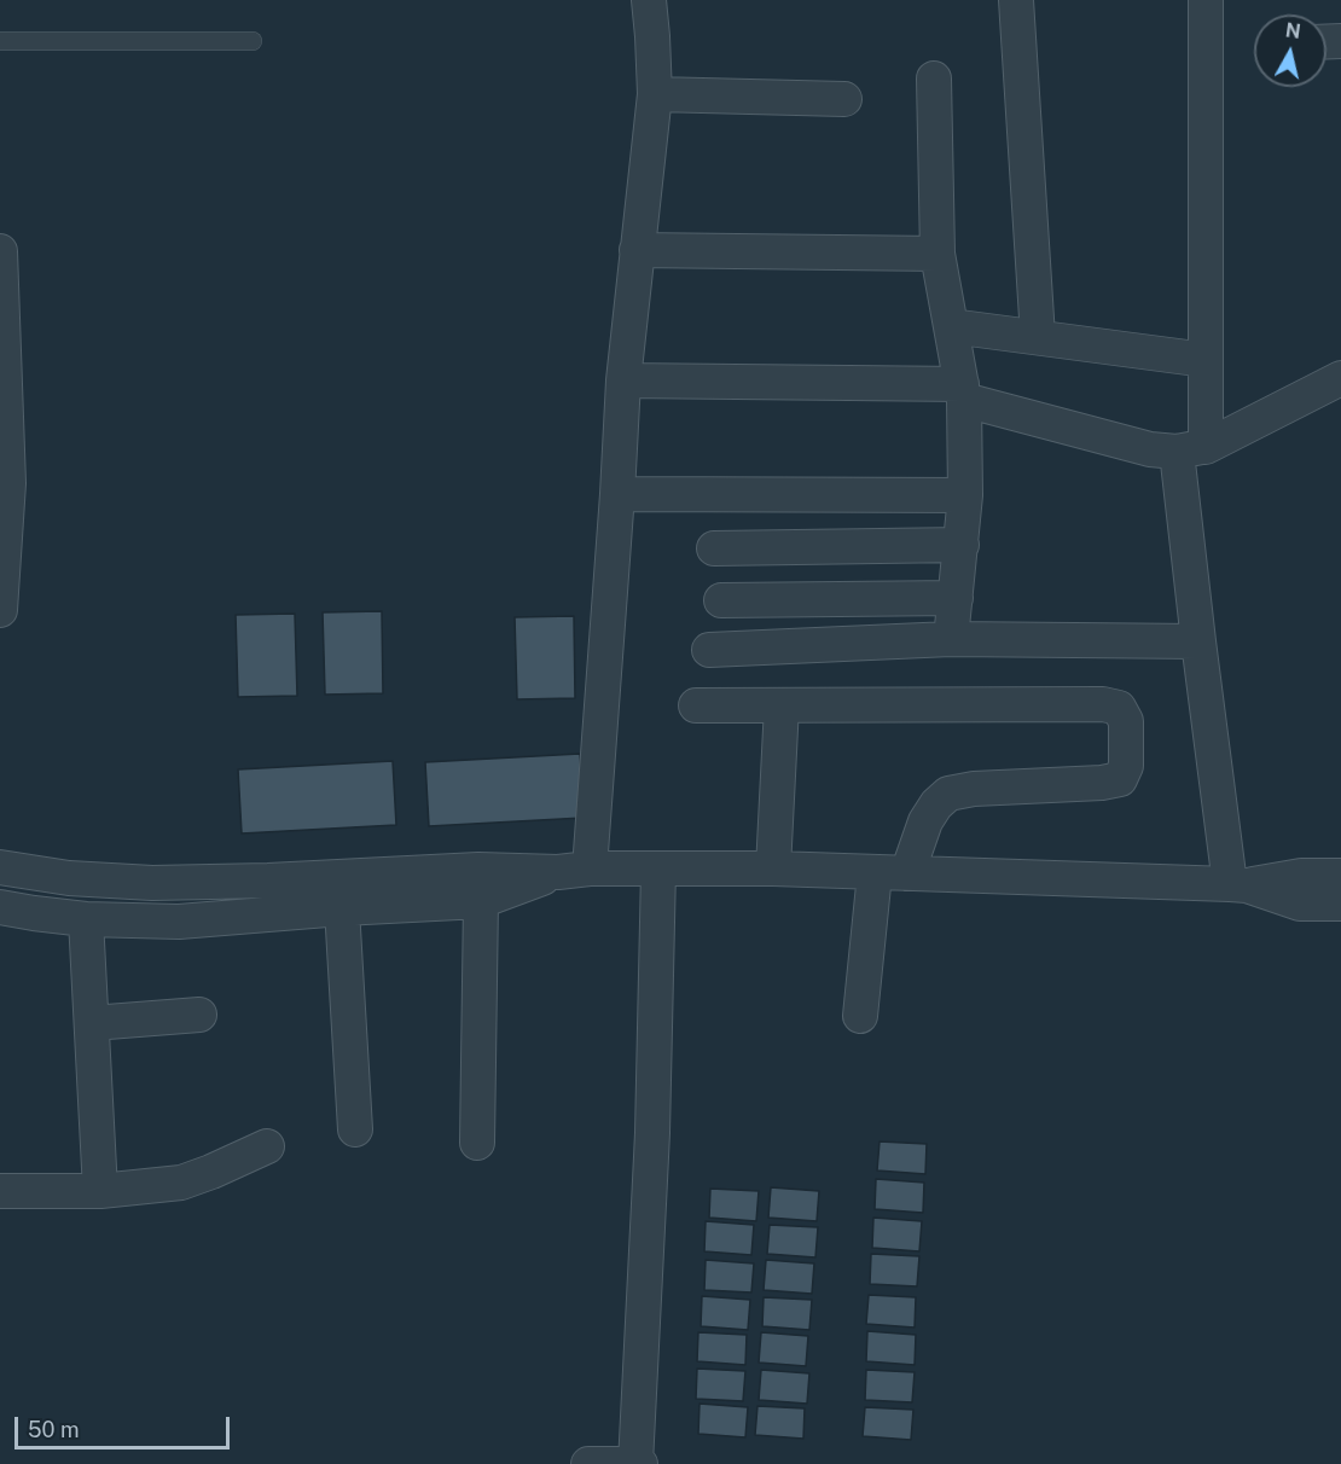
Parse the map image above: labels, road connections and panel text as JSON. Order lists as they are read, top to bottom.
{
  "scale_bar": "50 m",
  "north": "top"
}
